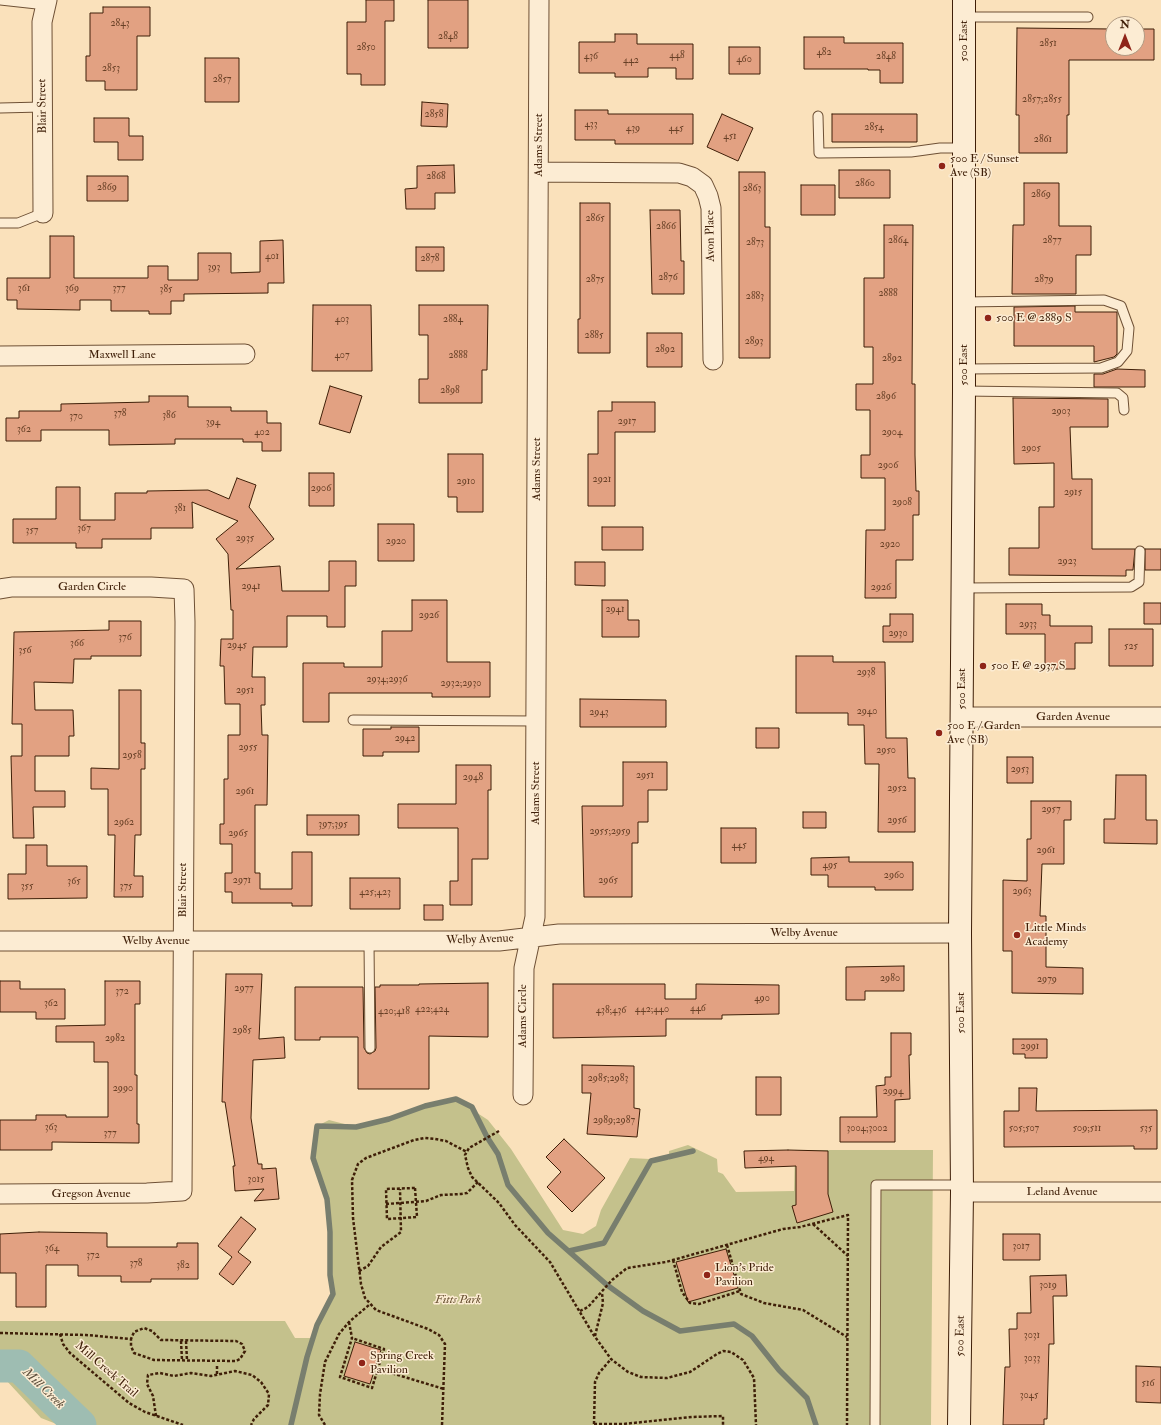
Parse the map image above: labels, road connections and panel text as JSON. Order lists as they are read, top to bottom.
{
  "streets": {
    "street": [
      "500 East",
      "Blair Street",
      "Adams Street",
      "Avon Place",
      "Maxwell Lane",
      "Garden Circle",
      "Garden Avenue",
      "Welby Avenue",
      "Adams Circle",
      "Leland Avenue",
      "Gregson Avenue"
    ],
    "path": ["Mill Creek Trail"]
  },
  "crossings": [
    ["500 East", "Garden Avenue"],
    ["500 East", "Welby Avenue"],
    ["500 East", "Leland Avenue"],
    ["Blair Street", "Garden Circle"],
    ["Blair Street", "Welby Avenue"],
    ["Blair Street", "Gregson Avenue"],
    ["Adams Street", "Avon Place"],
    ["Adams Street", "Welby Avenue"],
    ["Adams Street", "Adams Circle"],
    ["Welby Avenue", "Adams Circle"]
  ],
  "water": ["Mill Creek"],
  "parks": ["Fitts Park"],
  "places": [
    "500 E / Sunset Ave (SB)",
    "500 E @ 2889 S",
    "500 E @ 2937 S",
    "500 E / Garden Ave (SB)",
    "Little Minds Academy",
    "Lion's Pride Pavilion",
    "Spring Creek Pavilion"
  ],
  "house_numbers": [
    "2843",
    "2848",
    "2851",
    "2850",
    "482",
    "448",
    "436",
    "2848",
    "460",
    "442",
    "2853",
    "2857",
    "2857;2855",
    "2858",
    "433",
    "2854",
    "439",
    "445",
    "451",
    "2861",
    "2868",
    "2860",
    "2869",
    "2863",
    "2869",
    "2865",
    "2866",
    "2864",
    "2877",
    "2873",
    "401",
    "2878",
    "393",
    "2876",
    "2875",
    "2879",
    "361",
    "369",
    "377",
    "385",
    "2888",
    "2883",
    "403",
    "2884",
    "2885",
    "2893",
    "2892",
    "407",
    "2888",
    "2892",
    "2898",
    "2896",
    "2903",
    "378",
    "386",
    "370",
    "2917",
    "394",
    "362",
    "402",
    "2904",
    "2905",
    "2906",
    "2921",
    "2910",
    "2906",
    "2915",
    "2908",
    "381",
    "367",
    "357",
    "2935",
    "2920",
    "2920",
    "2923",
    "2941",
    "2926",
    "2941",
    "2926",
    "2933",
    "2930",
    "376",
    "366",
    "2945",
    "525",
    "356",
    "2938",
    "2934;2936",
    "2932;2930",
    "2951",
    "2940",
    "2943",
    "2942",
    "2955",
    "2950",
    "2958",
    "2953",
    "2951",
    "2948",
    "2952",
    "2961",
    "2957",
    "2956",
    "2962",
    "397;395",
    "2955;2959",
    "2965",
    "445",
    "2961",
    "495",
    "2960",
    "2971",
    "2965",
    "365",
    "355",
    "375",
    "2963",
    "425;423",
    "2980",
    "2979",
    "2977",
    "372",
    "490",
    "362",
    "446",
    "422;424",
    "442;440",
    "438;436",
    "420;418",
    "2985",
    "2982",
    "2991",
    "2985;2983",
    "2990",
    "2994",
    "2989;2987",
    "363",
    "3004;3002",
    "505;507",
    "509;511",
    "535",
    "377",
    "494",
    "3015",
    "3017",
    "364",
    "372",
    "378",
    "382",
    "3019",
    "3031",
    "3033",
    "516",
    "3045"
  ],
  "north": "top"
}
